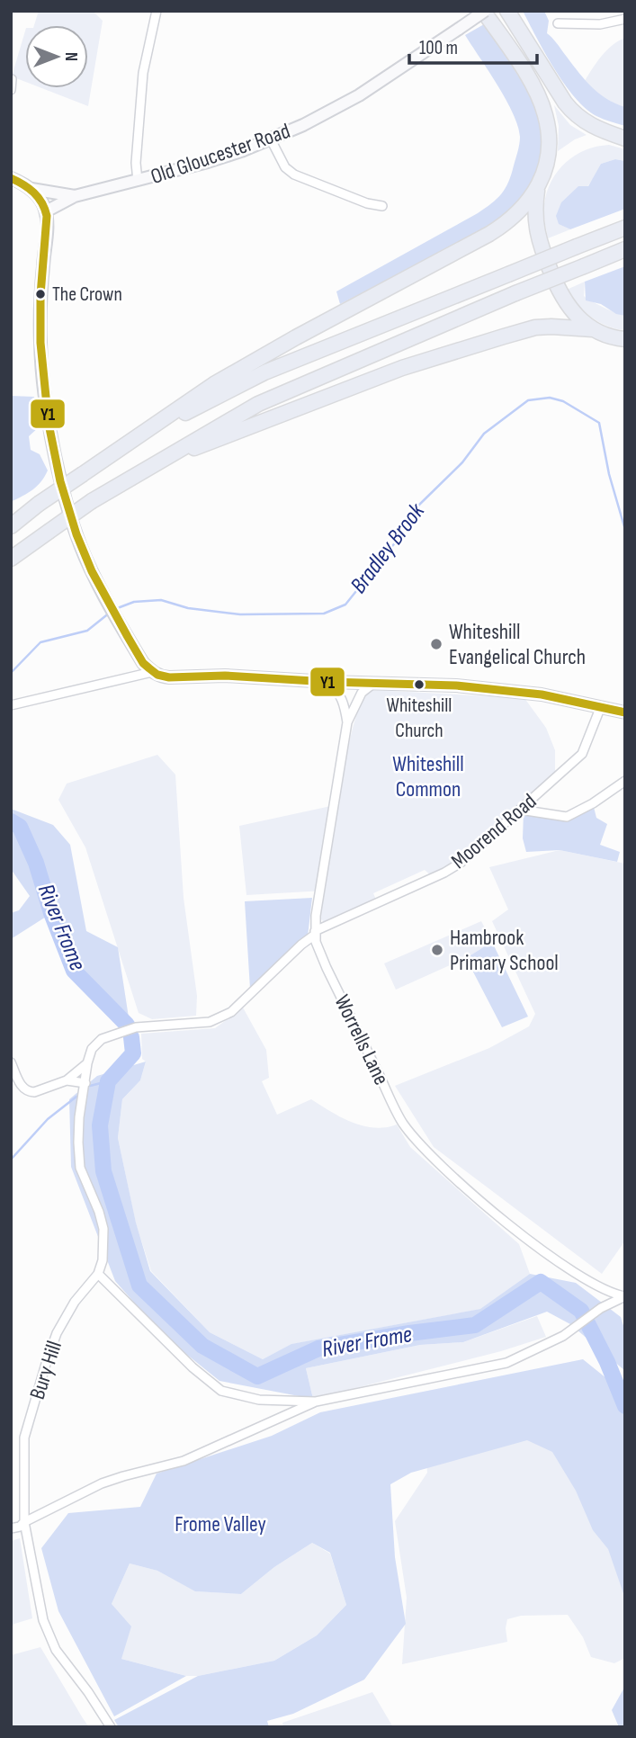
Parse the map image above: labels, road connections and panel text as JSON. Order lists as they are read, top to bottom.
{
  "streets": {
    "main road": ["Old Gloucester Road"],
    "street": ["Moorend Road", "Worrells Lane", "Bury Hill"]
  },
  "crossings": [
    ["Moorend Road", "Worrells Lane"]
  ],
  "water": ["Bradley Brook", "River Frome"],
  "parks": ["Whiteshill Common", "Frome Valley"],
  "places": [
    "The Crown",
    "Whiteshill Evangelical Church",
    "Whiteshill Church",
    "Hambrook Primary School"
  ],
  "lines": ["transit line Y1"],
  "scale_bar": "100 m",
  "north": "right"
}
